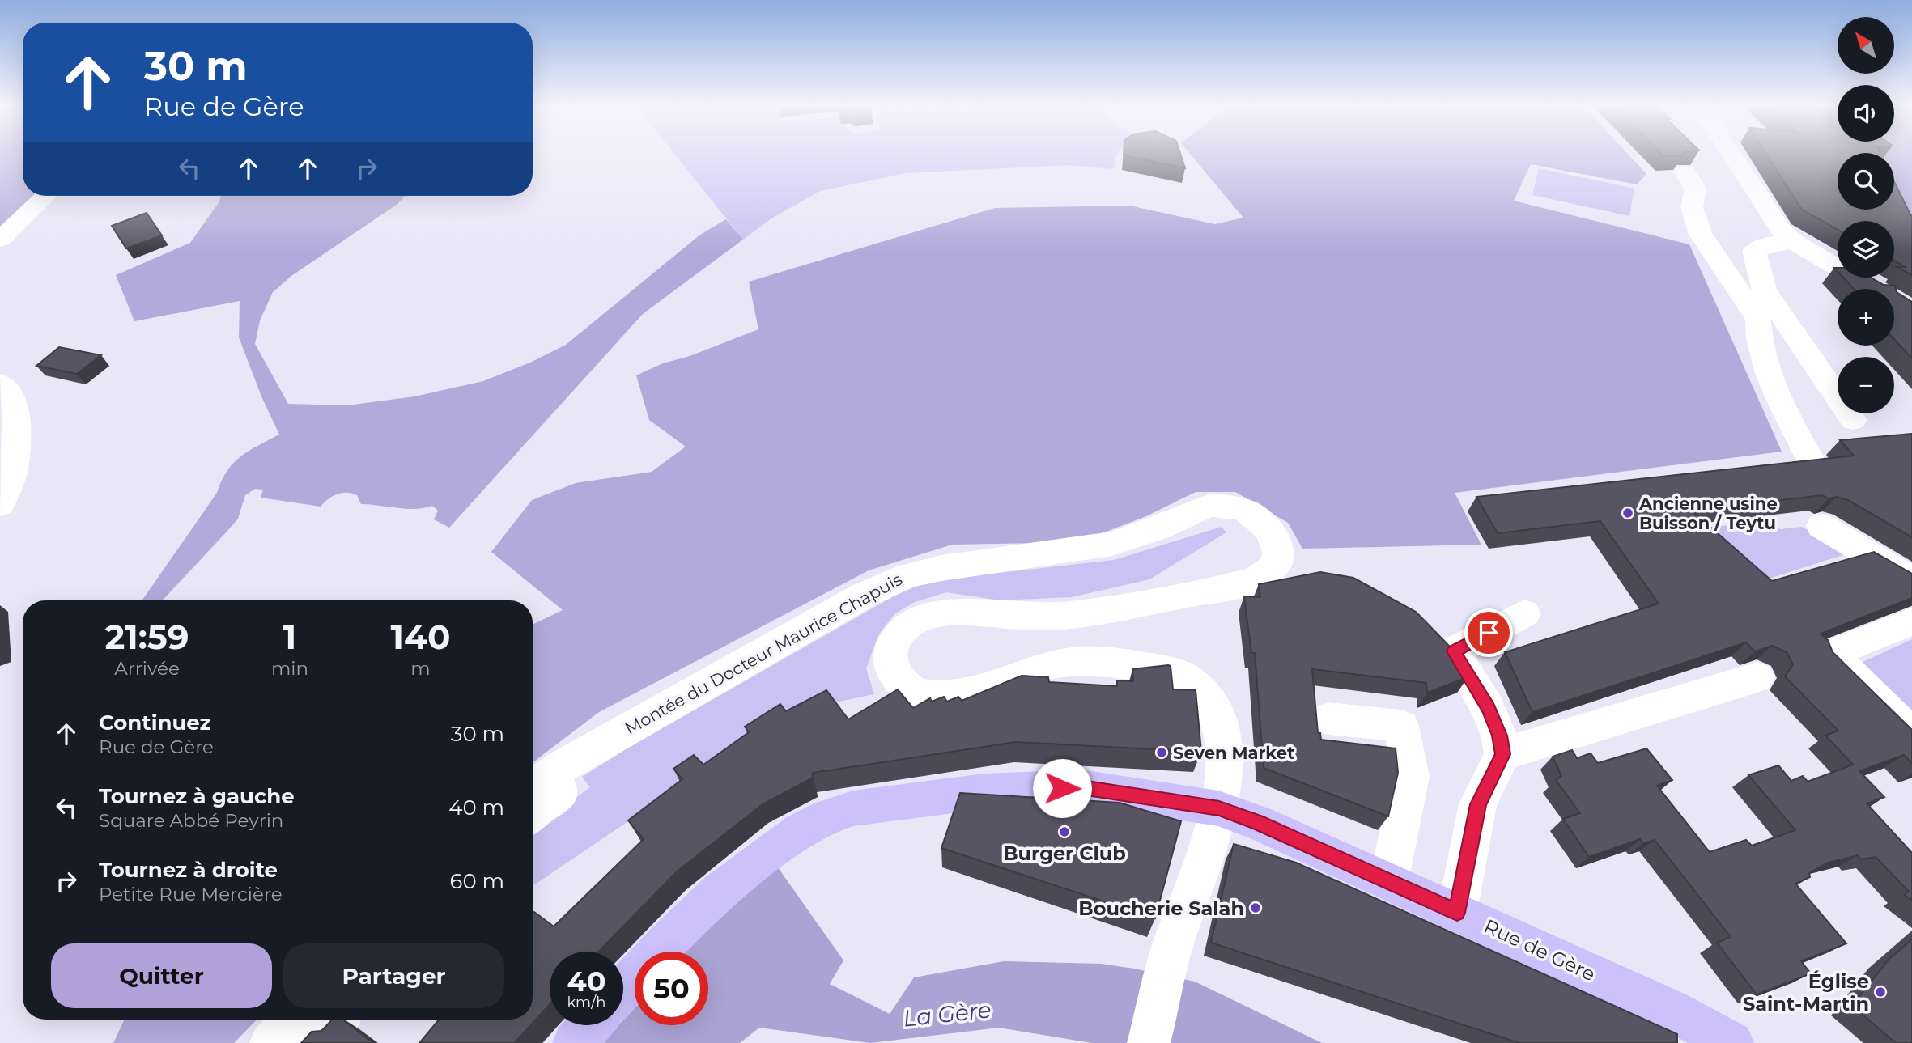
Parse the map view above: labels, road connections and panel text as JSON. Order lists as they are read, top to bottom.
{
  "streets": {
    "main road": ["Rue de Gère"],
    "street": ["Montée du Docteur Maurice Chapuis"]
  },
  "crossings": [
    ["Montée du Docteur Maurice Chapuis", "Rue de Gère"]
  ],
  "water": ["La Gère"],
  "places": [
    "Ancienne usine Buisson / Teytu",
    "Seven Market",
    "Burger Club",
    "Boucherie Salah",
    "Église Saint-Martin"
  ],
  "north": "top left",
  "page": {
    "map_buttons": ["+", "−"],
    "turn": ["30 m", "Rue de Gère"],
    "eta": [
      "21:59",
      "Arrivée",
      "1",
      "min",
      "140",
      "m"
    ],
    "list": [
      {
        "name": "Continuez",
        "note": "Rue de Gère",
        "value": "30 m"
      },
      {
        "name": "Tournez à gauche",
        "note": "Square Abbé Peyrin",
        "value": "40 m"
      },
      {
        "name": "Tournez à droite",
        "note": "Petite Rue Mercière",
        "value": "60 m"
      }
    ],
    "buttons": ["Quitter", "Partager"],
    "speed": "40 km/h",
    "limit": "50"
  }
}
